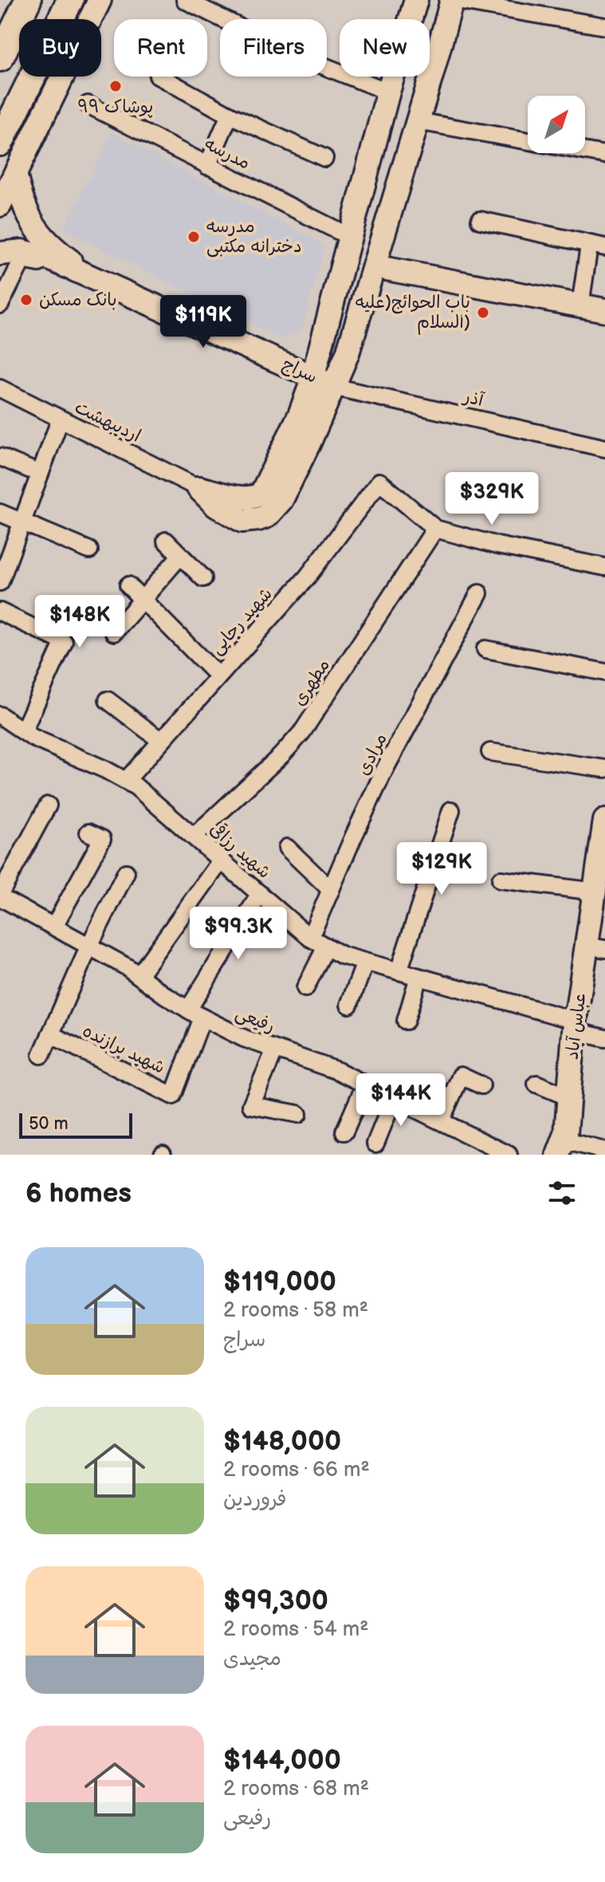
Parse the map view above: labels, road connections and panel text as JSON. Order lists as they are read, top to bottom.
{
  "streets": {
    "street": [
      "مدرسه",
      "سراج",
      "آذر",
      "اردیبهشت",
      "شهید رجایی",
      "مطهری",
      "مرادی",
      "شهید رزاقی",
      "رفیعی",
      "عباس آباد",
      "شهید برازنده"
    ]
  },
  "crossings": [
    ["سراج", "آذر"],
    ["شهید رجایی", "مطهری"],
    ["شهید رجایی", "شهید رزاقی"],
    ["مطهری", "شهید رزاقی"],
    ["مرادی", "شهید رزاقی"],
    ["شهید رزاقی", "عباس آباد"],
    ["رفیعی", "شهید برازنده"]
  ],
  "places": [
    "پوشاک ۹۹",
    "مدرسه دخترانه مکتبی",
    "بانک مسکن",
    "باب الحوائج(علیه السلام)"
  ],
  "scale_bar": "50 m",
  "north": "top right",
  "page": {
    "chip": [
      "Buy",
      "Rent",
      "Filters",
      "New"
    ],
    "price": [
      "$119K",
      "$329K",
      "$148K",
      "$129K",
      "$99.3K",
      "$144K"
    ],
    "scale": "50 m",
    "heading": "6 homes",
    "list": [
      {
        "name": "$119,000",
        "note": "2 rooms · 58 m² · سراج"
      },
      {
        "name": "$148,000",
        "note": "2 rooms · 66 m² · فروردین"
      },
      {
        "name": "$99,300",
        "note": "2 rooms · 54 m² · مجیدی"
      },
      {
        "name": "$144,000",
        "note": "2 rooms · 68 m² · رفیعی"
      }
    ]
  }
}
